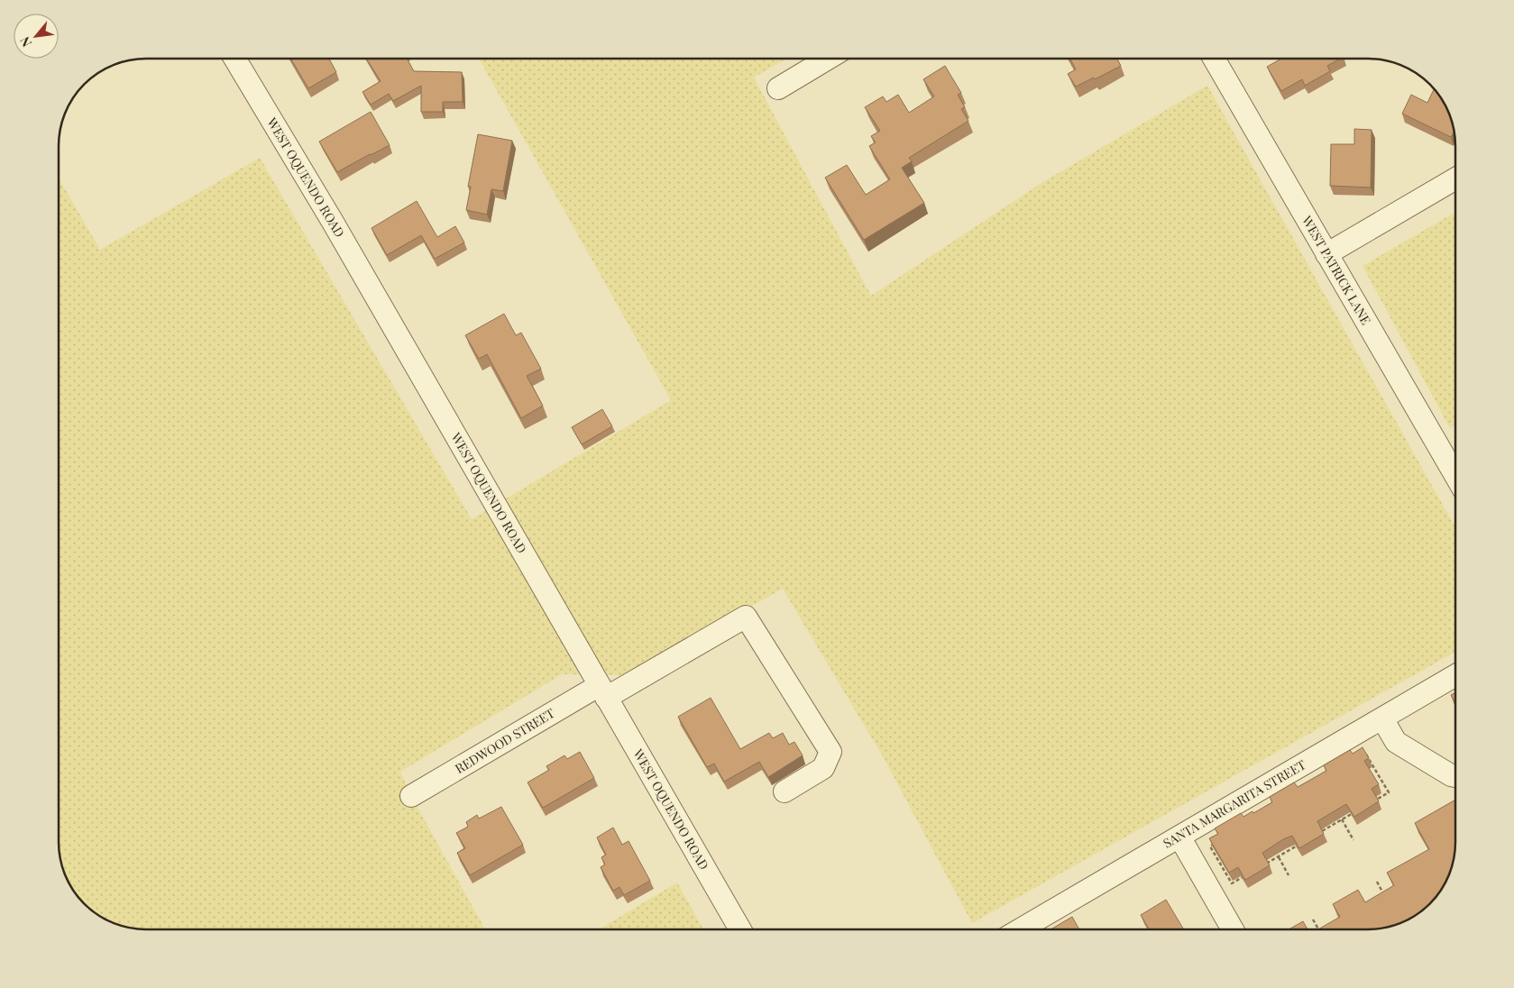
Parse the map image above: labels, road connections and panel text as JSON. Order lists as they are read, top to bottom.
{
  "streets": {
    "street": [
      "WEST OQUENDO ROAD",
      "WEST PATRICK LANE",
      "REDWOOD STREET",
      "SANTA MARGARITA STREET"
    ]
  },
  "crossings": [
    ["WEST OQUENDO ROAD", "REDWOOD STREET"]
  ],
  "north": "bottom left"
}
